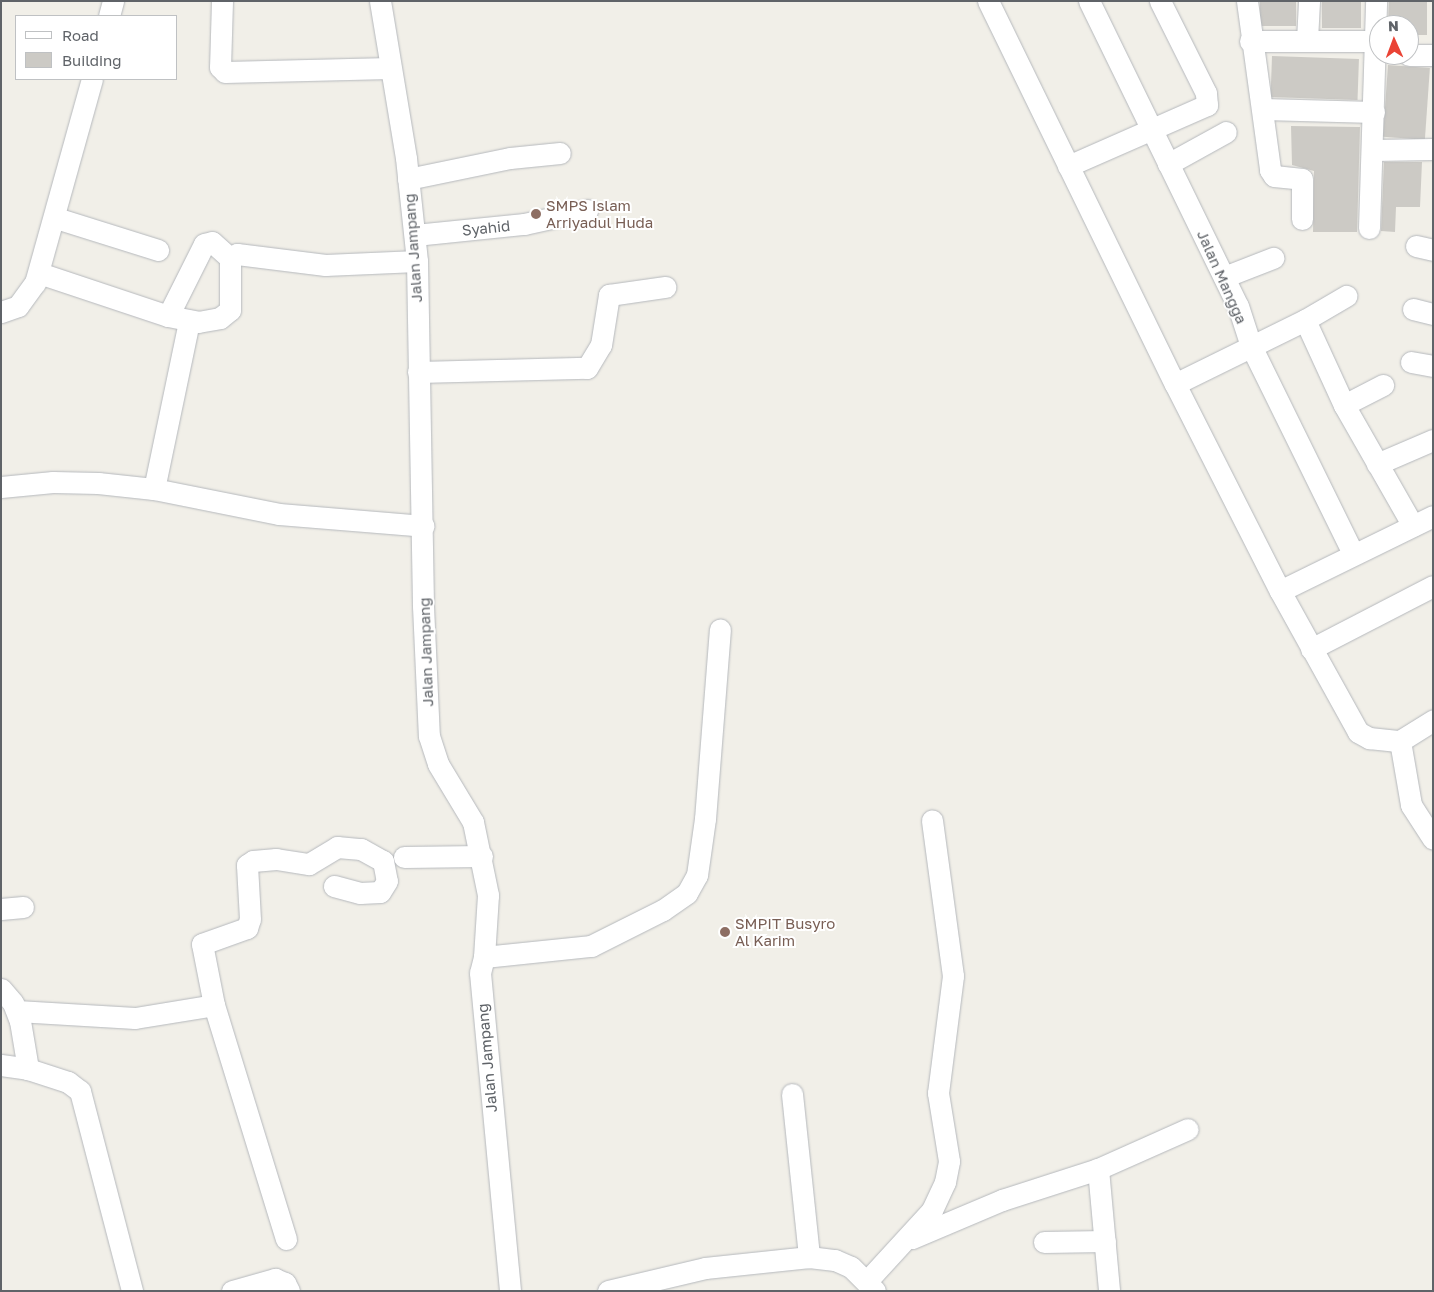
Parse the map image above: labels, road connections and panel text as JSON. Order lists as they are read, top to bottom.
{
  "streets": {
    "street": ["Syahid", "Jalan Jampang", "Jalan Mangga"]
  },
  "crossings": [
    ["Syahid", "Jalan Jampang"]
  ],
  "places": ["SMPS Islam Arriyadul Huda", "SMPIT Busyro Al Karim"],
  "legend": ["Road", "Building"],
  "north": "top"
}
